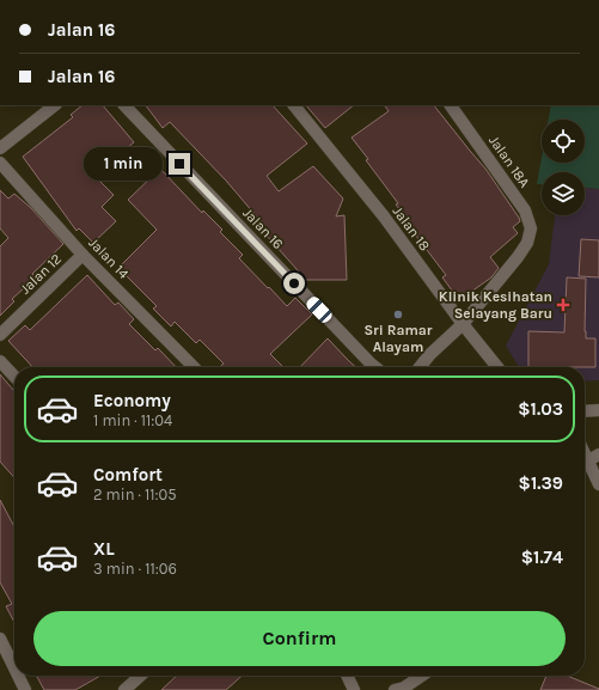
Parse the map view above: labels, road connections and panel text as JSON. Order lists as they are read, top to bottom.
{
  "streets": {
    "street": [
      "Jalan 18A",
      "Jalan 16",
      "Jalan 18",
      "Jalan 14",
      "Jalan 12"
    ]
  },
  "crossings": [
    ["Jalan 18A", "Jalan 18"],
    ["Jalan 14", "Jalan 12"]
  ],
  "places": {
    "health": ["Klinik Kesihatan Selayang Baru"],
    "other": ["Sri Ramar Alayam"]
  },
  "page": {
    "banner": ["Jalan 16", "Jalan 16"],
    "bubble": "1 min",
    "list": [
      {
        "name": "Economy",
        "note": "1 min · 11:04",
        "value": "$1.03"
      },
      {
        "name": "Comfort",
        "note": "2 min · 11:05",
        "value": "$1.39"
      },
      {
        "name": "XL",
        "note": "3 min · 11:06",
        "value": "$1.74"
      }
    ],
    "buttons": "Confirm"
  }
}
